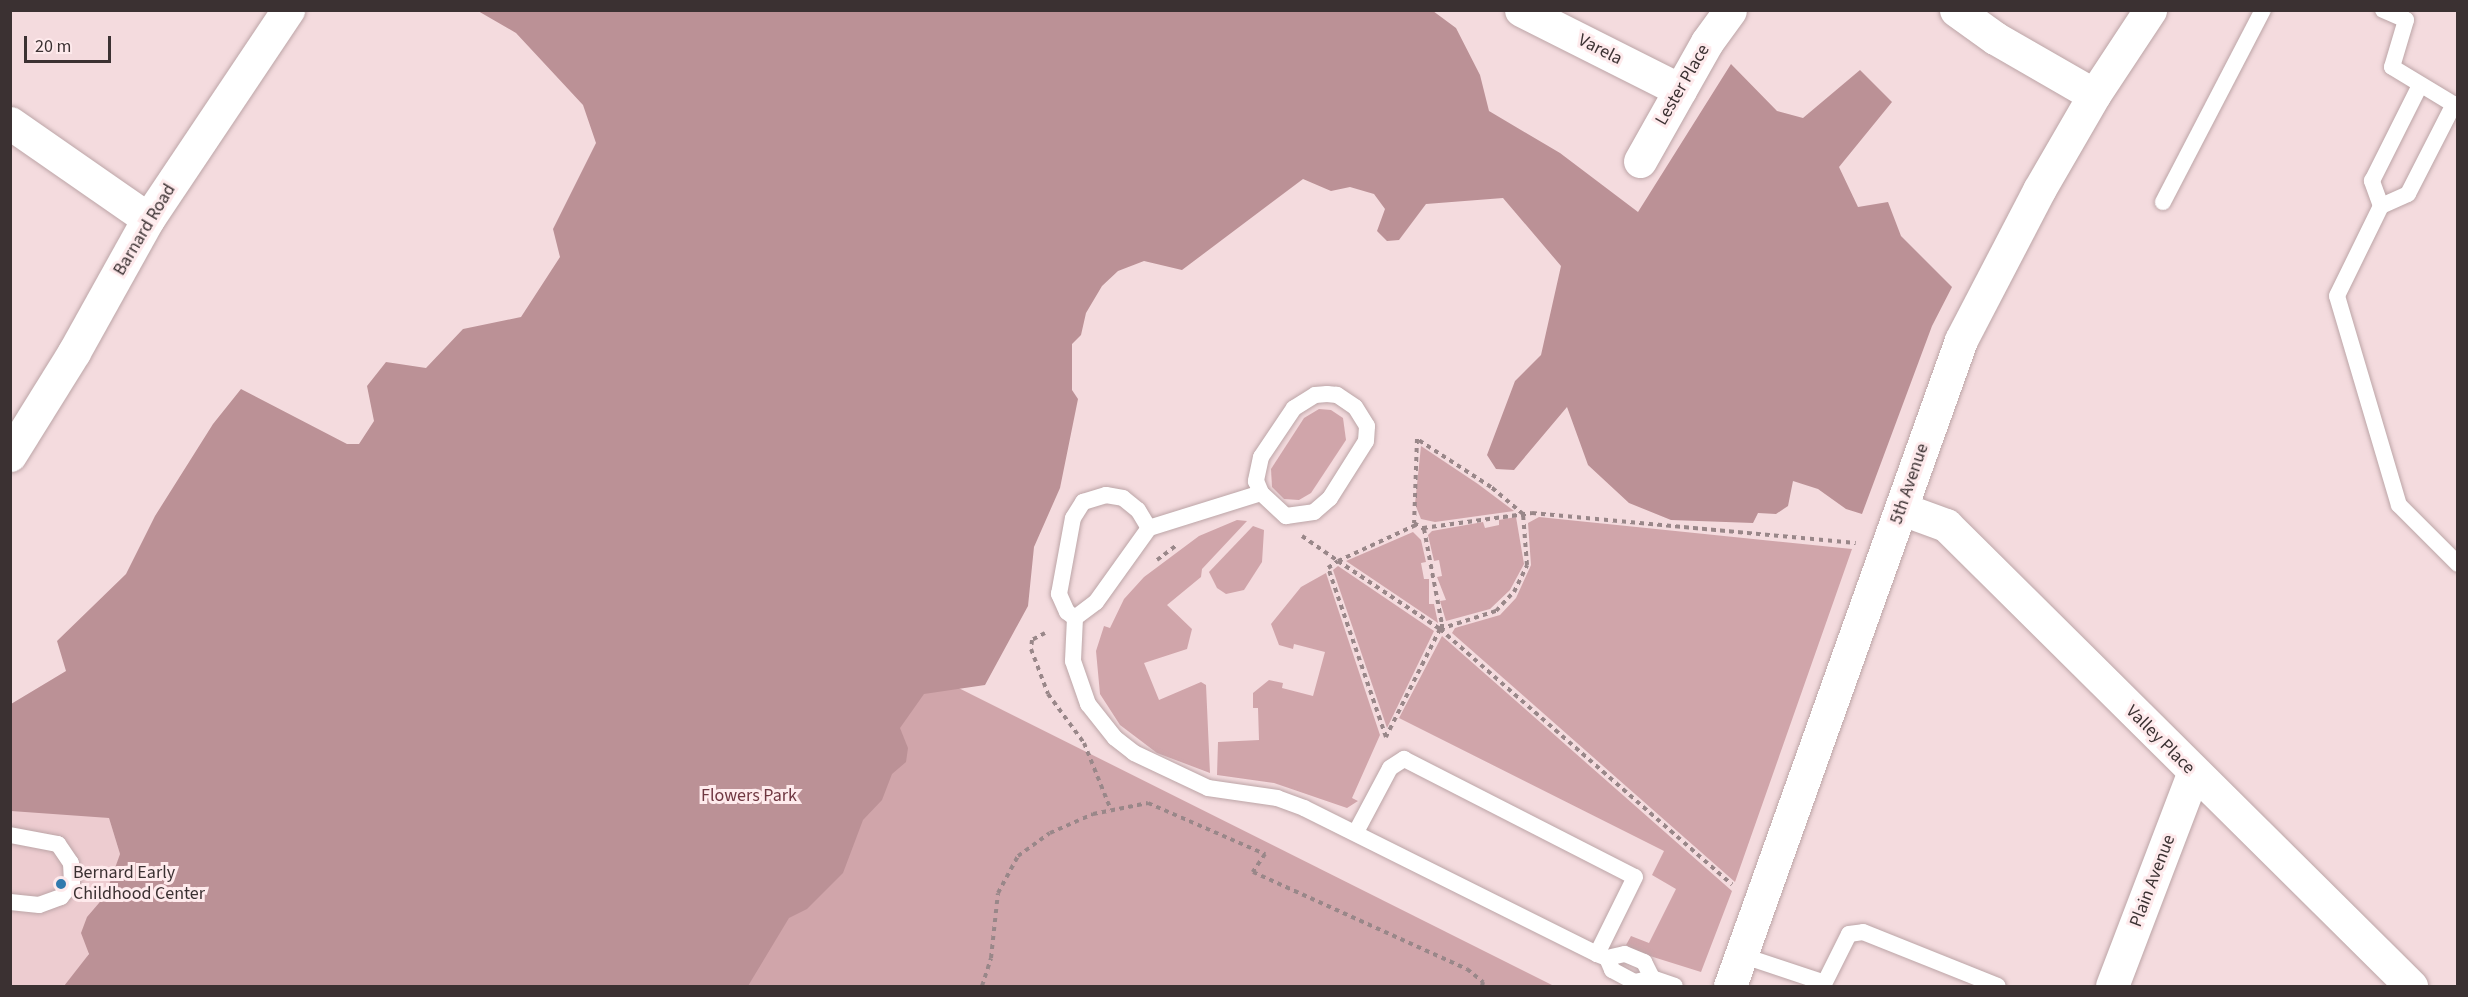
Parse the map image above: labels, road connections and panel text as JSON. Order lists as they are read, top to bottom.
{
  "streets": {
    "street": [
      "Varela",
      "Lester Place",
      "Barnard Road",
      "5th Avenue",
      "Valley Place",
      "Plain Avenue"
    ]
  },
  "crossings": [
    ["Varela", "Lester Place"],
    ["5th Avenue", "Valley Place"],
    ["Valley Place", "Plain Avenue"]
  ],
  "parks": ["Flowers Park"],
  "places": ["Bernard Early Childhood Center"],
  "scale_bar": "20 m"
}
